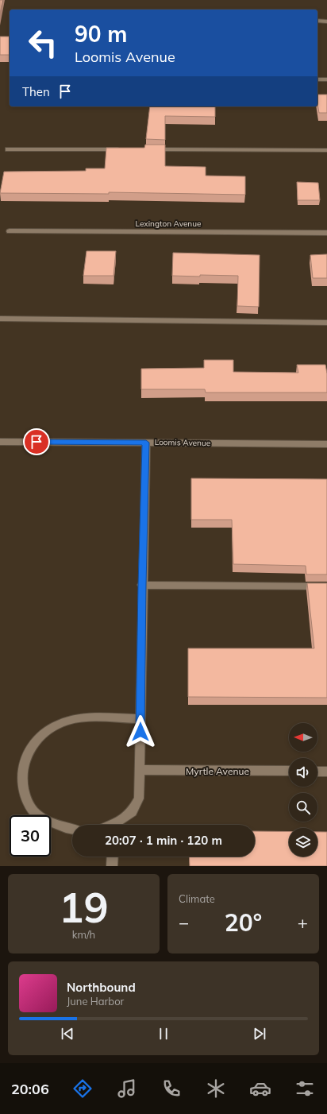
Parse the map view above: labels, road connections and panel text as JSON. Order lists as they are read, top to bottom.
{
  "streets": {
    "street": ["Lexington Avenue", "Loomis Avenue", "Myrtle Avenue"]
  },
  "north": "left",
  "page": {
    "turn": ["90 m", "Loomis Avenue"],
    "then": "Then",
    "limit": "30",
    "trip": "20:07 · 1 min · 120 m",
    "tile": [
      ["19", "km/h"],
      "Climate"
    ],
    "heat": ["−", "20°", "+"],
    "song": ["Northbound", "June Harbor"],
    "tabs": "20:06"
  }
}
